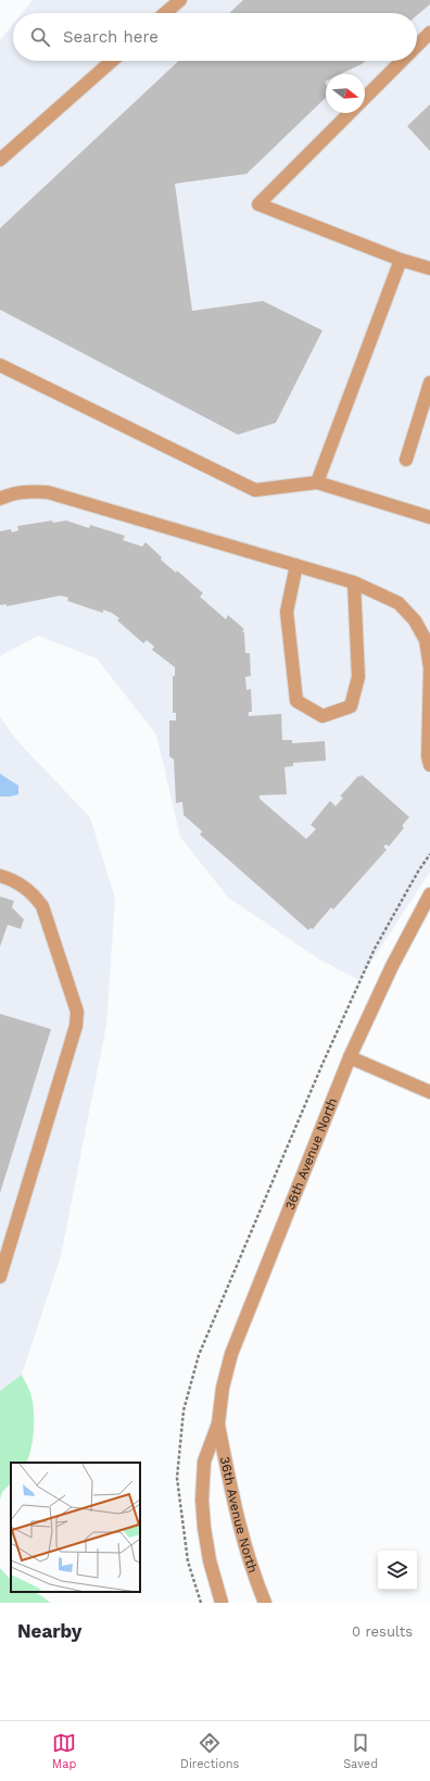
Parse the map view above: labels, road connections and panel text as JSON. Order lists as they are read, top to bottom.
{
  "streets": {
    "street": ["36th Avenue North"]
  },
  "north": "right",
  "page": {
    "search": "Search here",
    "heading": ["Nearby", "0 results"],
    "nav": ["Map", "Directions", "Saved"]
  }
}
